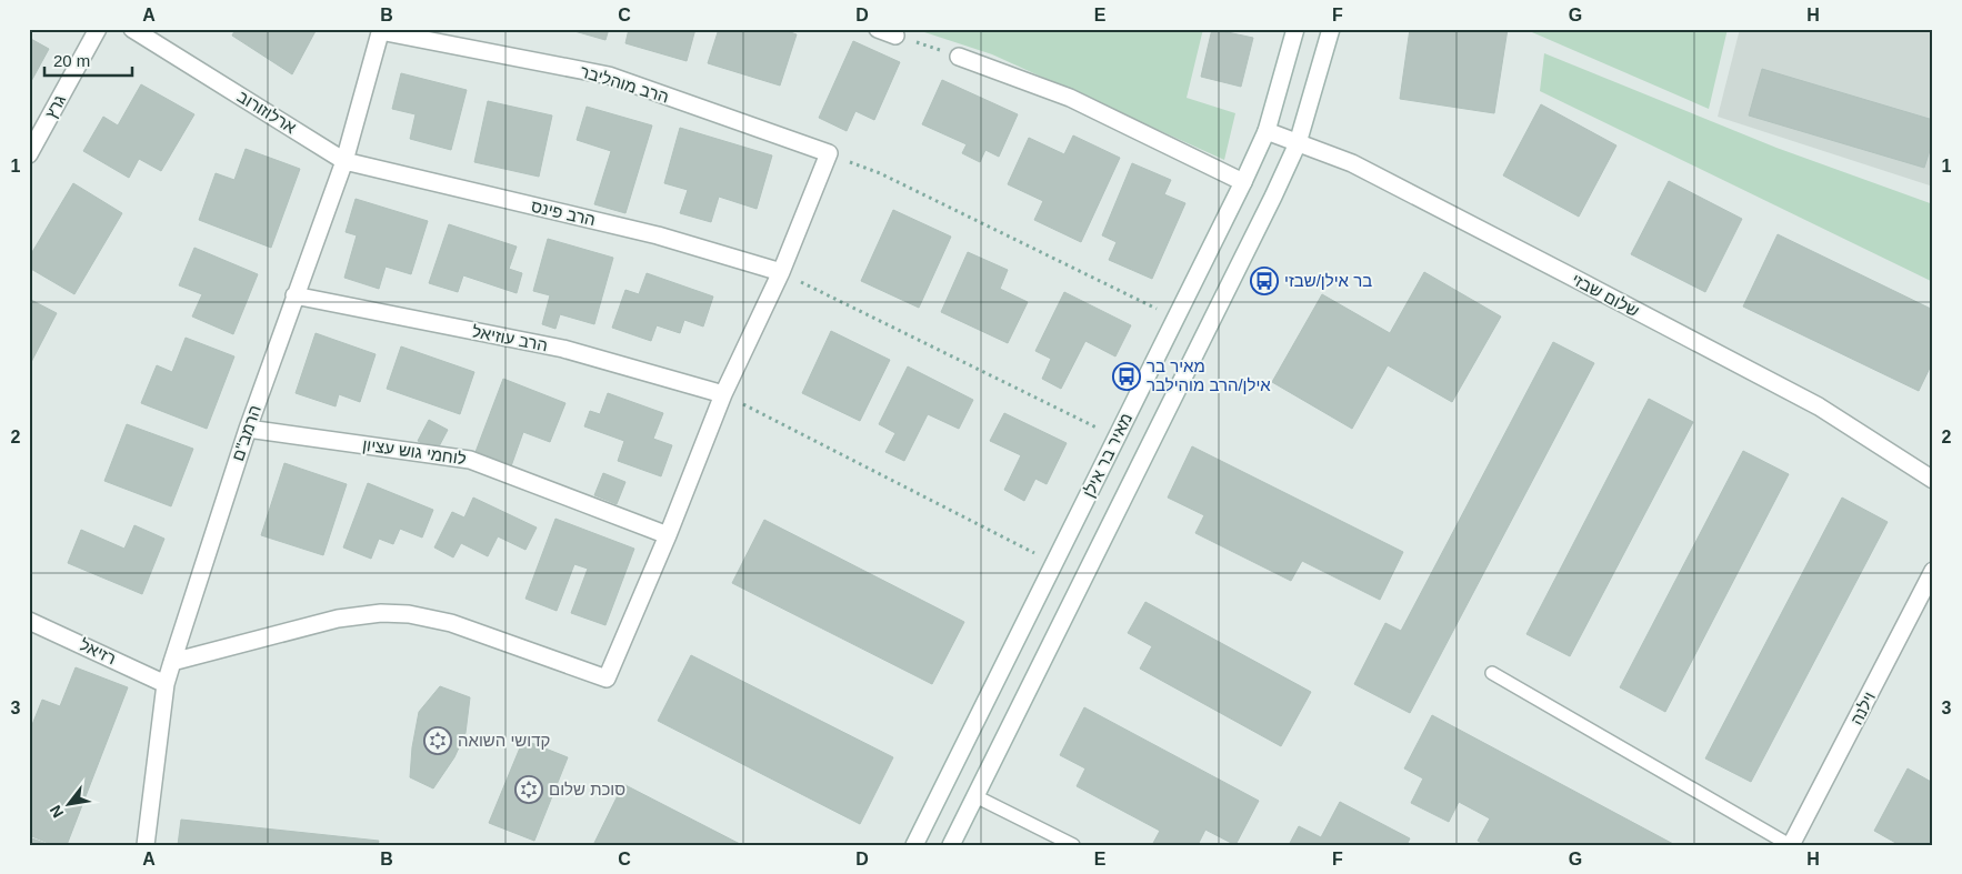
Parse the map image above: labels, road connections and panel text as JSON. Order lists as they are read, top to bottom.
{
  "streets": {
    "street": [
      "הרב מוהליבר",
      "גרץ",
      "ארלוזורוב",
      "הרב פינס",
      "שלום שבזי",
      "הרב עוזיאל",
      "הרמב\"ם",
      "לוחמי גוש עציון",
      "מאיר בר אילן",
      "רזיאל",
      "וילנה"
    ]
  },
  "crossings": [
    ["הרב מוהליבר", "הרמב\"ם"],
    ["ארלוזורוב", "הרב פינס"],
    ["ארלוזורוב", "הרמב\"ם"],
    ["הרב פינס", "הרמב\"ם"],
    ["שלום שבזי", "מאיר בר אילן"],
    ["הרב עוזיאל", "הרמב\"ם"],
    ["הרמב\"ם", "לוחמי גוש עציון"],
    ["הרמב\"ם", "רזיאל"]
  ],
  "places": {
    "bus stop": ["בר אילן/שבזי", "מאיר בר אילן/הרב מוהילבר"],
    "synagogue": ["קדושי השואה", "סוכת שלום"]
  },
  "scale_bar": "20 m",
  "north": "bottom left",
  "grid": {
    "columns": [
      "A",
      "B",
      "C",
      "D",
      "E",
      "F",
      "G",
      "H"
    ],
    "rows": ["1", "2", "3"]
  }
}
